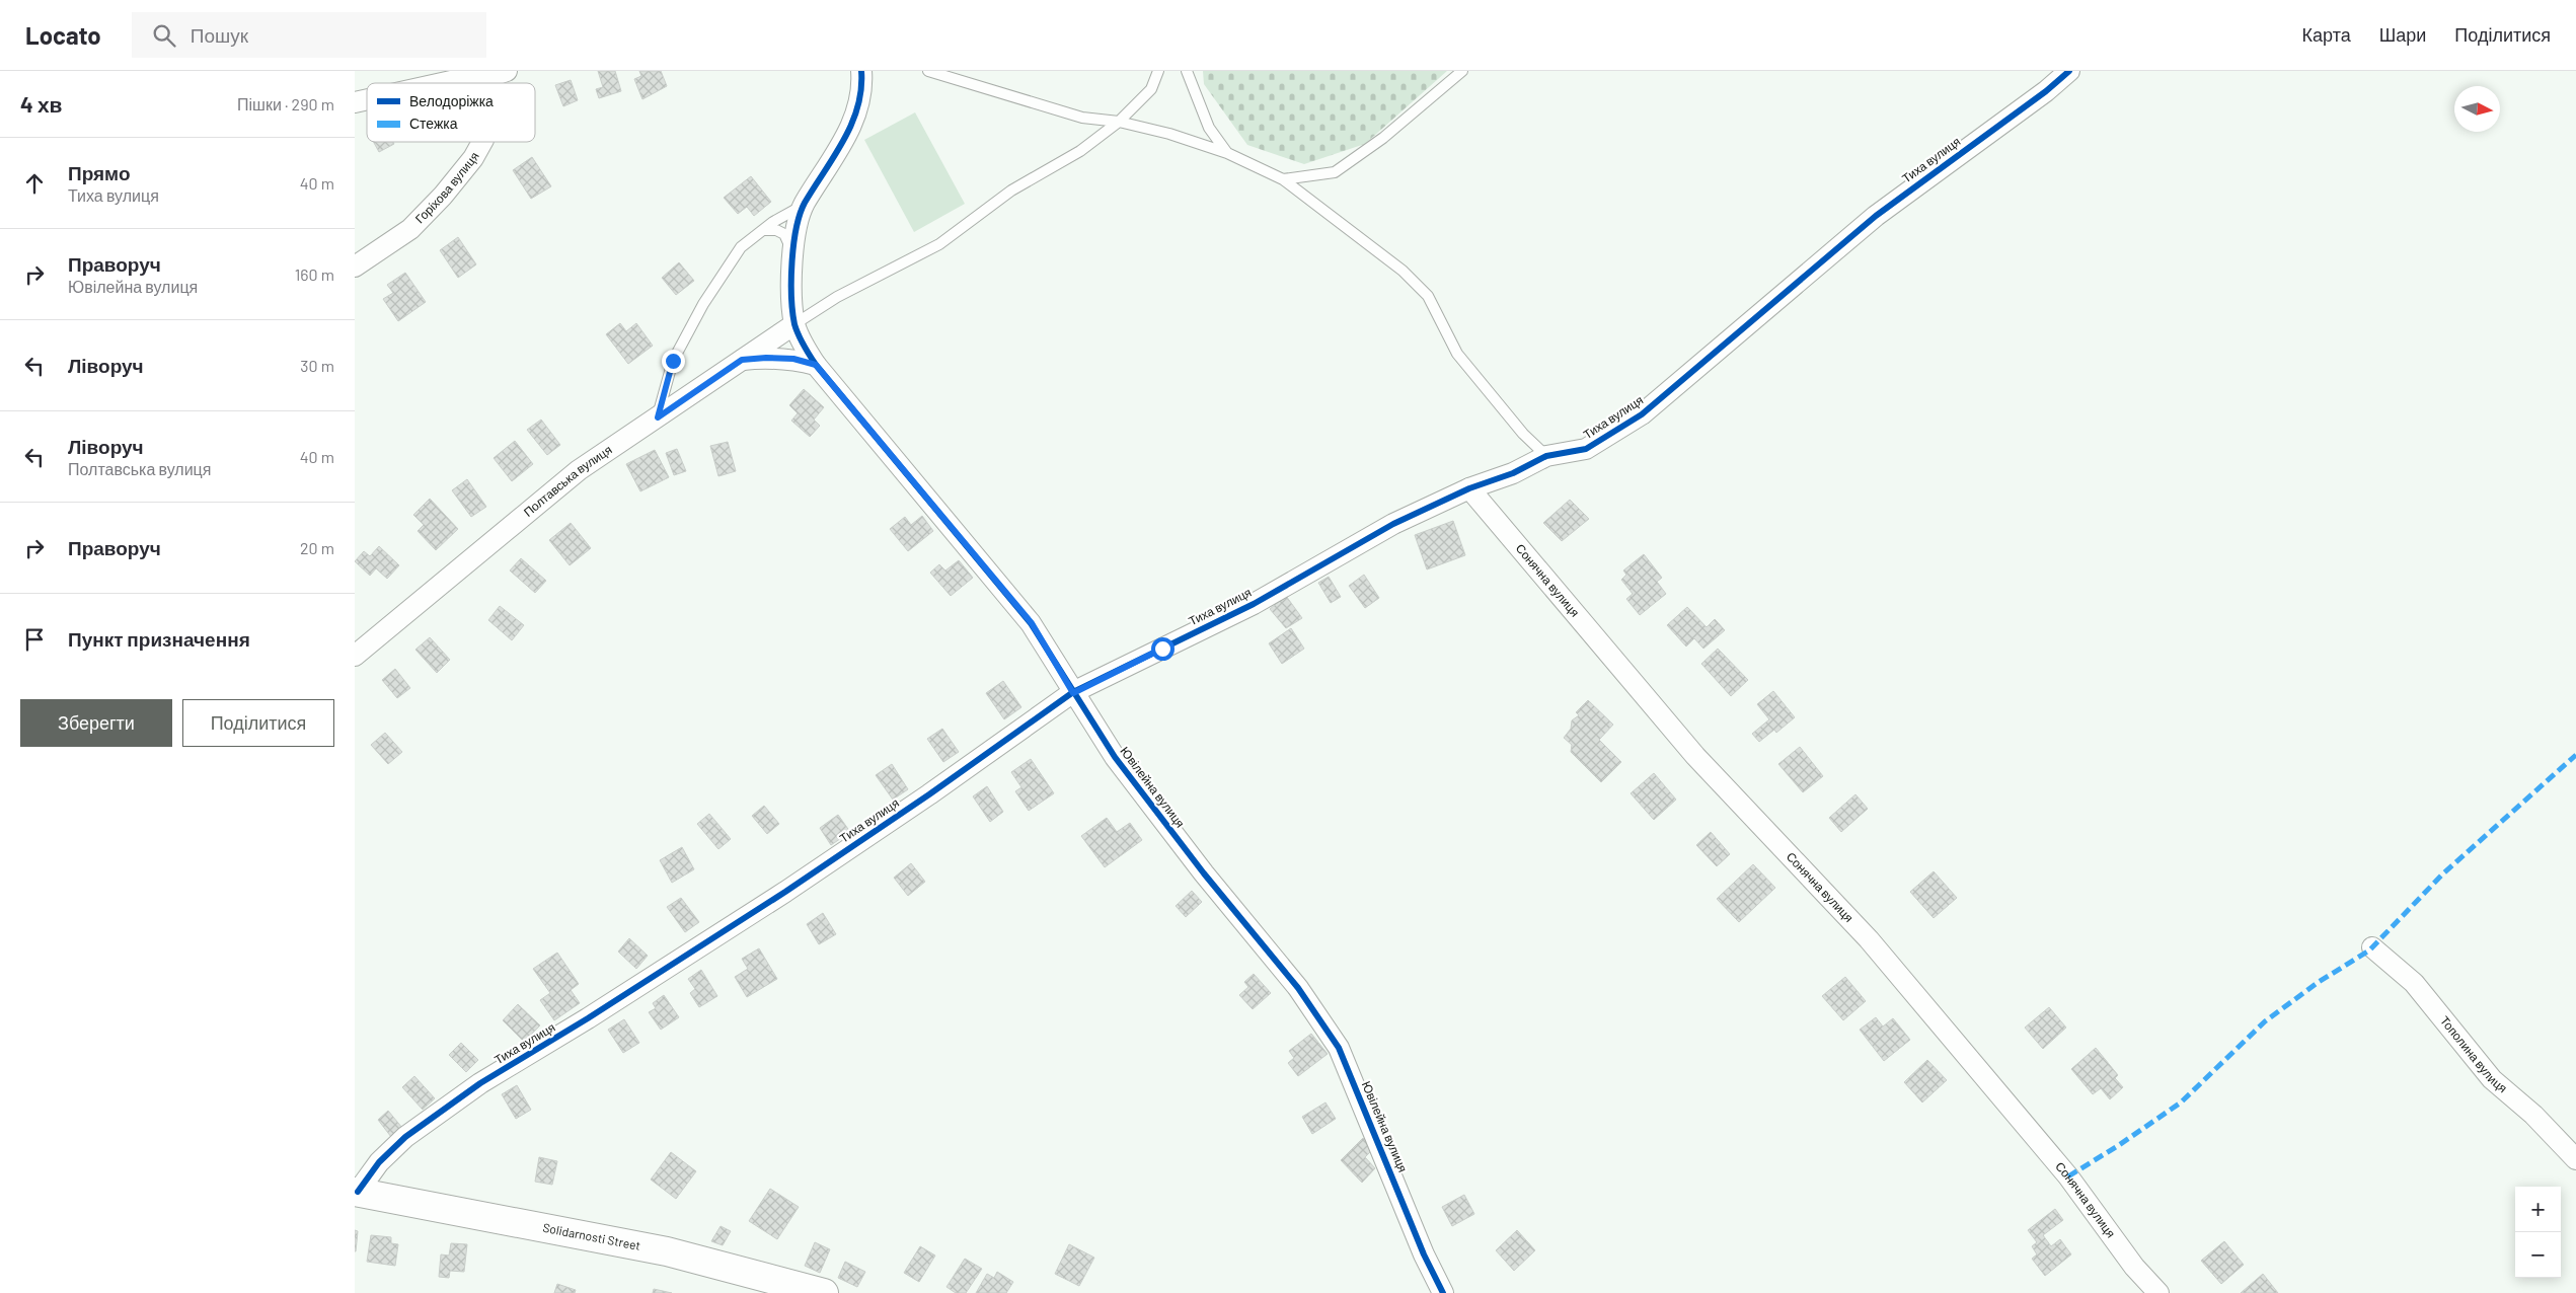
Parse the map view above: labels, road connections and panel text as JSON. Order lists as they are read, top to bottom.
{
  "streets": {
    "main road": ["Solidarnosti Street"],
    "street": [
      "Тиха вулиця",
      "Горіхова вулиця",
      "Полтавська вулиця",
      "Сонячна вулиця",
      "Ювілейна вулиця",
      "Тополина вулиця"
    ]
  },
  "crossings": [
    ["Тиха вулиця", "Сонячна вулиця"],
    ["Тиха вулиця", "Ювілейна вулиця"],
    ["Тиха вулиця", "Solidarnosti Street"],
    ["Полтавська вулиця", "Ювілейна вулиця"]
  ],
  "legend": ["Велодоріжка", "Стежка"],
  "north": "right",
  "page": {
    "header": "Locato",
    "search": "Пошук",
    "nav": ["Карта", "Шари", "Поділитися"],
    "heading": ["4 хв", "Пішки · 290 m"],
    "list": [
      ["Прямо", "Тиха вулиця", "40 m"],
      ["Праворуч", "Ювілейна вулиця", "160 m"],
      ["Ліворуч", "30 m"],
      ["Ліворуч", "Полтавська вулиця", "40 m"],
      ["Праворуч", "20 m"],
      "Пункт призначення"
    ],
    "buttons": ["Зберегти", "Поділитися"],
    "map_buttons": ["+", "−"]
  }
}
